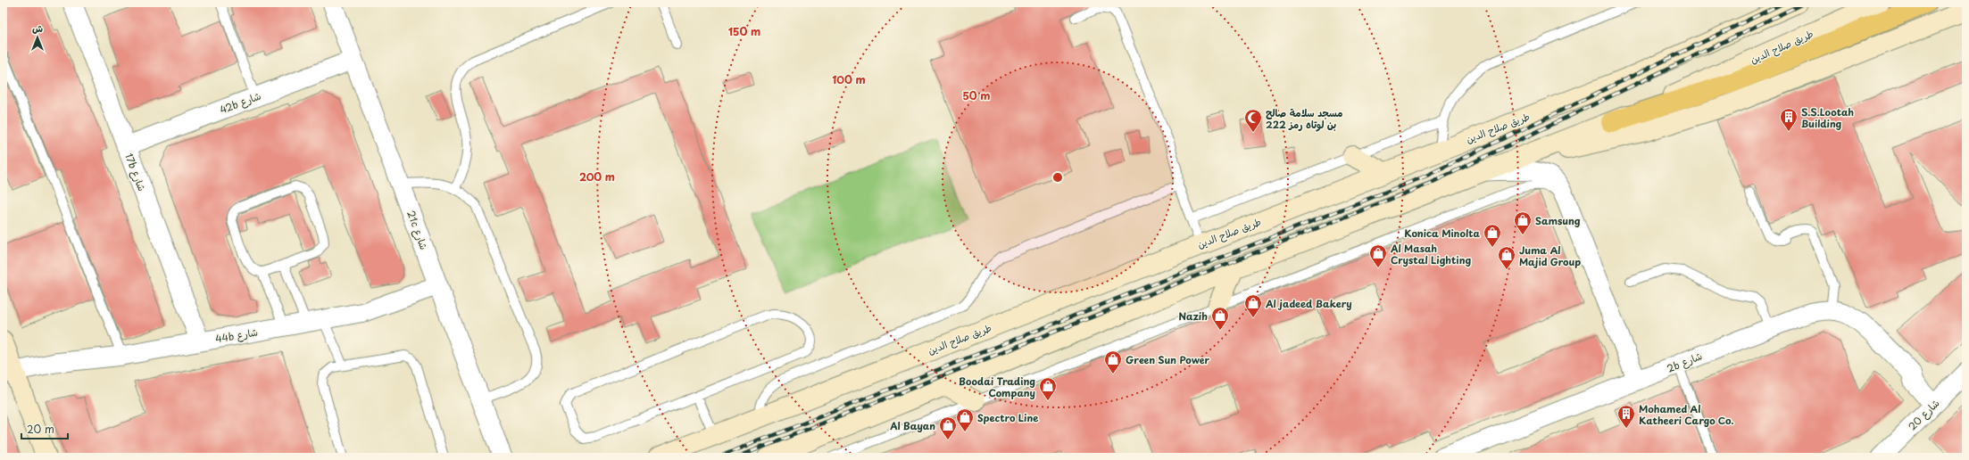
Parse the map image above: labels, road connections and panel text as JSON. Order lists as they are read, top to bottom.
{
  "streets": {
    "main road": ["طريق صلاح الدين"],
    "street": [
      "42b شارع",
      "17b شارع",
      "21c شارع",
      "44b شارع",
      "2b شارع",
      "شارع 20"
    ]
  },
  "crossings": [
    ["42b شارع", "17b شارع"],
    ["42b شارع", "21c شارع"],
    ["17b شارع", "44b شارع"],
    ["21c شارع", "44b شارع"],
    ["2b شارع", "شارع 20"]
  ],
  "places": {
    "building": ["S.S.Lootah Building", "Mohamed Al Katheeri Cargo Co."],
    "mosque": ["مسجد سلامة صالح بن لوتاه رمز 222"],
    "shop": [
      "Samsung",
      "Konica Minolta",
      "Al Masah Crystal Lighting",
      "Juma Al Majid Group",
      "Al jadeed Bakery",
      "Nazih",
      "Green Sun Power",
      "Boodai Trading Company",
      "Spectro Line",
      "Al Bayan"
    ]
  },
  "scale_bar": "20 m",
  "north": "top",
  "rings": [
    "150 m",
    "100 m",
    "50 m",
    "200 m"
  ]
}
